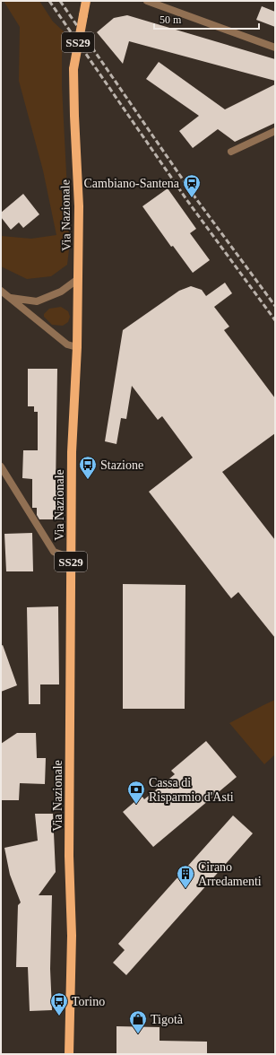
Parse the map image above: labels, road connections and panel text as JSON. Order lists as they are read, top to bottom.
{
  "streets": {
    "main road": ["SS29", "Via Nazionale"]
  },
  "places": {
    "station": ["Cambiano-Santena"],
    "bus stop": ["Stazione", "Torino"],
    "bank": ["Cassa di Risparmio d'Asti"],
    "building": ["Cirano Arredamenti"],
    "shop": ["Tigotà"]
  },
  "scale_bar": "50 m"
}
